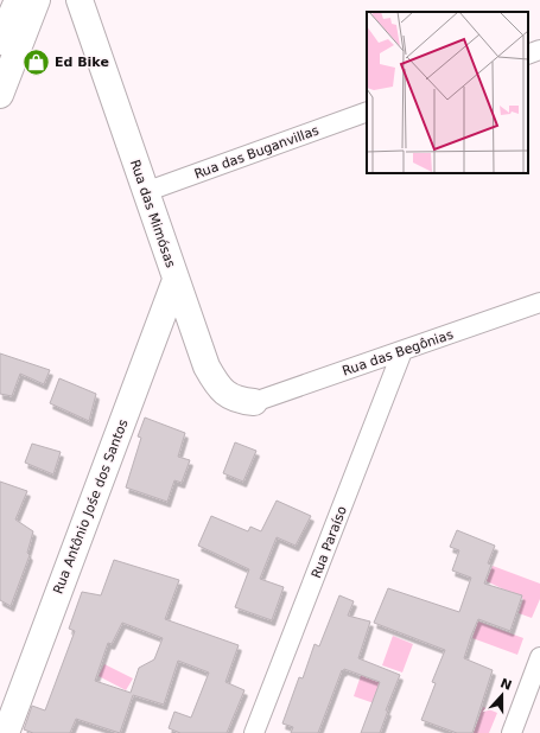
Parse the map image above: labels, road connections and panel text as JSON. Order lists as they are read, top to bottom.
{
  "streets": {
    "street": [
      "Rua das Buganvillas",
      "Rua das Mimósas",
      "Rua das Begônias",
      "Rua Antônio Jośe dos Santos",
      "Rua Paraíso"
    ]
  },
  "crossings": [
    ["Rua das Buganvillas", "Rua das Mimósas"],
    ["Rua das Mimósas", "Rua das Begônias"],
    ["Rua das Mimósas", "Rua Antônio Jośe dos Santos"],
    ["Rua das Begônias", "Rua Paraíso"]
  ],
  "places": {
    "shop": ["Ed Bike"]
  },
  "north": "top"
}
